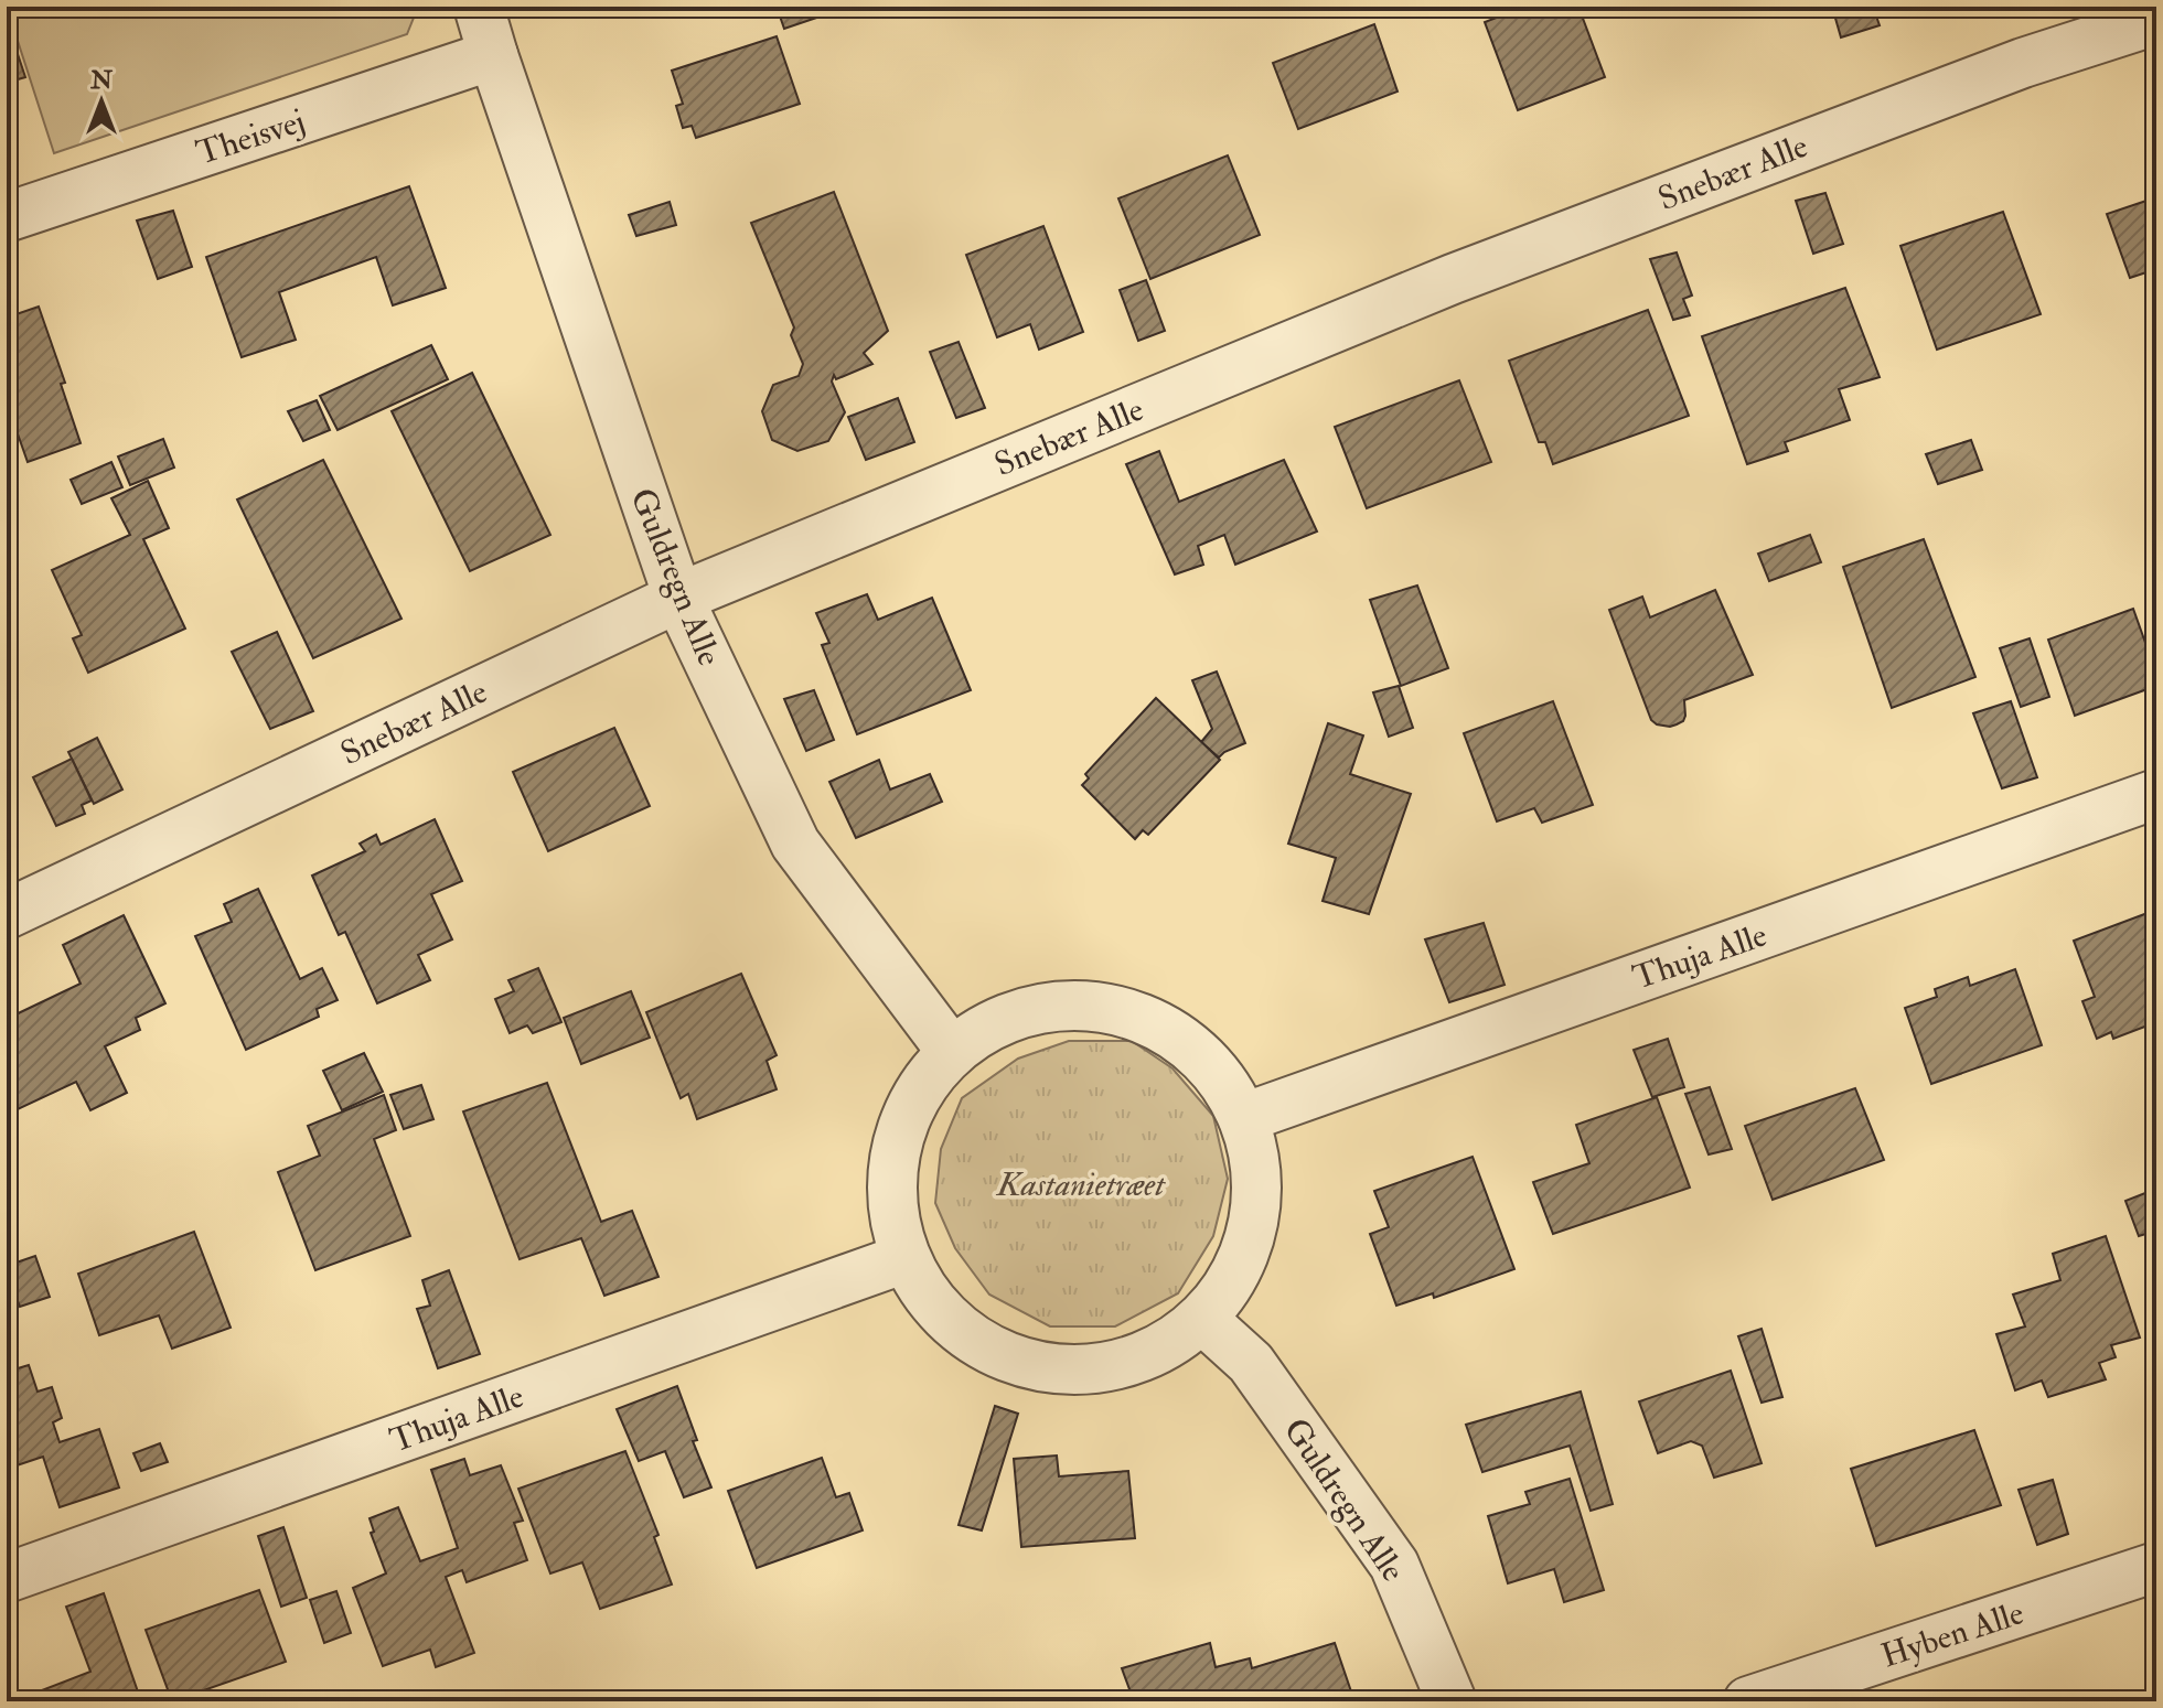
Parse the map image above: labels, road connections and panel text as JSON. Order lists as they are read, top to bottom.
{
  "streets": {
    "street": [
      "Theisvej",
      "Snebær Alle",
      "Guldregn Alle",
      "Thuja Alle",
      "Hyben Alle"
    ]
  },
  "crossings": [
    ["Theisvej", "Guldregn Alle"],
    ["Snebær Alle", "Guldregn Alle"]
  ],
  "parks": ["Kastanietræet"],
  "north": "top"
}
